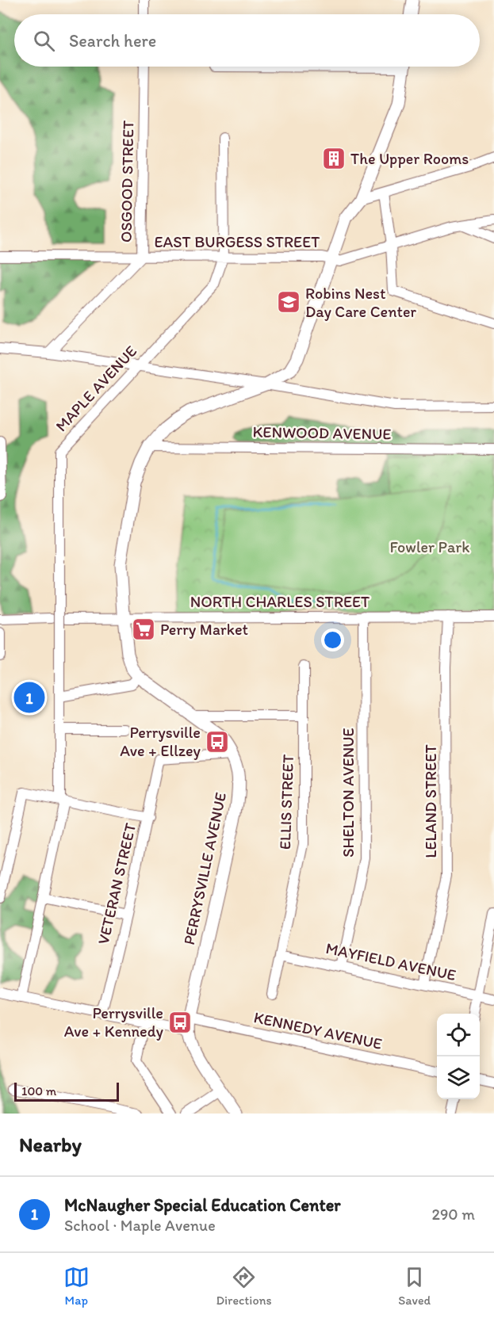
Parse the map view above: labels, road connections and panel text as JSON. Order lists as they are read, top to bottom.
{
  "streets": {
    "main road": ["PERRYSVILLE AVENUE"],
    "street": [
      "OSGOOD STREET",
      "EAST BURGESS STREET",
      "MAPLE AVENUE",
      "KENWOOD AVENUE",
      "NORTH CHARLES STREET",
      "SHELTON AVENUE",
      "LELAND STREET",
      "ELLIS STREET",
      "VETERAN STREET",
      "MAYFIELD AVENUE",
      "KENNEDY AVENUE"
    ]
  },
  "crossings": [
    ["OSGOOD STREET", "EAST BURGESS STREET"],
    ["EAST BURGESS STREET", "MAPLE AVENUE"],
    ["EAST BURGESS STREET", "PERRYSVILLE AVENUE"],
    ["MAPLE AVENUE", "NORTH CHARLES STREET"],
    ["KENWOOD AVENUE", "PERRYSVILLE AVENUE"],
    ["NORTH CHARLES STREET", "SHELTON AVENUE"],
    ["NORTH CHARLES STREET", "LELAND STREET"],
    ["NORTH CHARLES STREET", "PERRYSVILLE AVENUE"],
    ["SHELTON AVENUE", "MAYFIELD AVENUE"],
    ["LELAND STREET", "MAYFIELD AVENUE"],
    ["ELLIS STREET", "MAYFIELD AVENUE"],
    ["PERRYSVILLE AVENUE", "VETERAN STREET"],
    ["PERRYSVILLE AVENUE", "KENNEDY AVENUE"]
  ],
  "parks": ["Fowler Park"],
  "places": {
    "building": ["The Upper Rooms"],
    "school or university": ["Robins Nest Day Care Center"],
    "supermarket": ["Perry Market"],
    "bus stop": ["Perrysville Ave + Ellzey", "Perrysville Ave + Kennedy"]
  },
  "scale_bar": "100 m",
  "page": {
    "search": "Search here",
    "pins": "1",
    "scale": "100 m",
    "heading": "Nearby",
    "list": [
      {
        "mark": "1",
        "name": "McNaugher Special Education Center",
        "note": "School · Maple Avenue",
        "value": "290 m"
      }
    ],
    "nav": ["Map", "Directions", "Saved"]
  }
}
